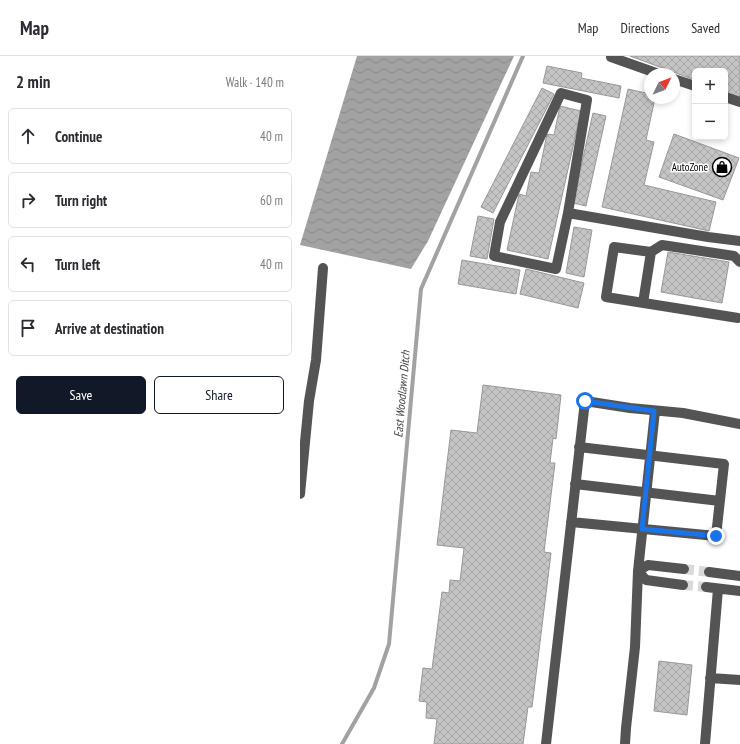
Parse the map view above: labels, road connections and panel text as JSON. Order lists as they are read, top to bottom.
{
  "water": ["East Woodlawn Ditch"],
  "places": {
    "shop": ["AutoZone"]
  },
  "north": "top right",
  "page": {
    "header": "Map",
    "nav": ["Map", "Directions", "Saved"],
    "heading": ["2 min", "Walk · 140 m"],
    "map_buttons": ["+", "−"],
    "list": [
      ["Continue", "40 m"],
      ["Turn right", "60 m"],
      ["Turn left", "40 m"],
      "Arrive at destination"
    ],
    "buttons": ["Save", "Share"]
  }
}
